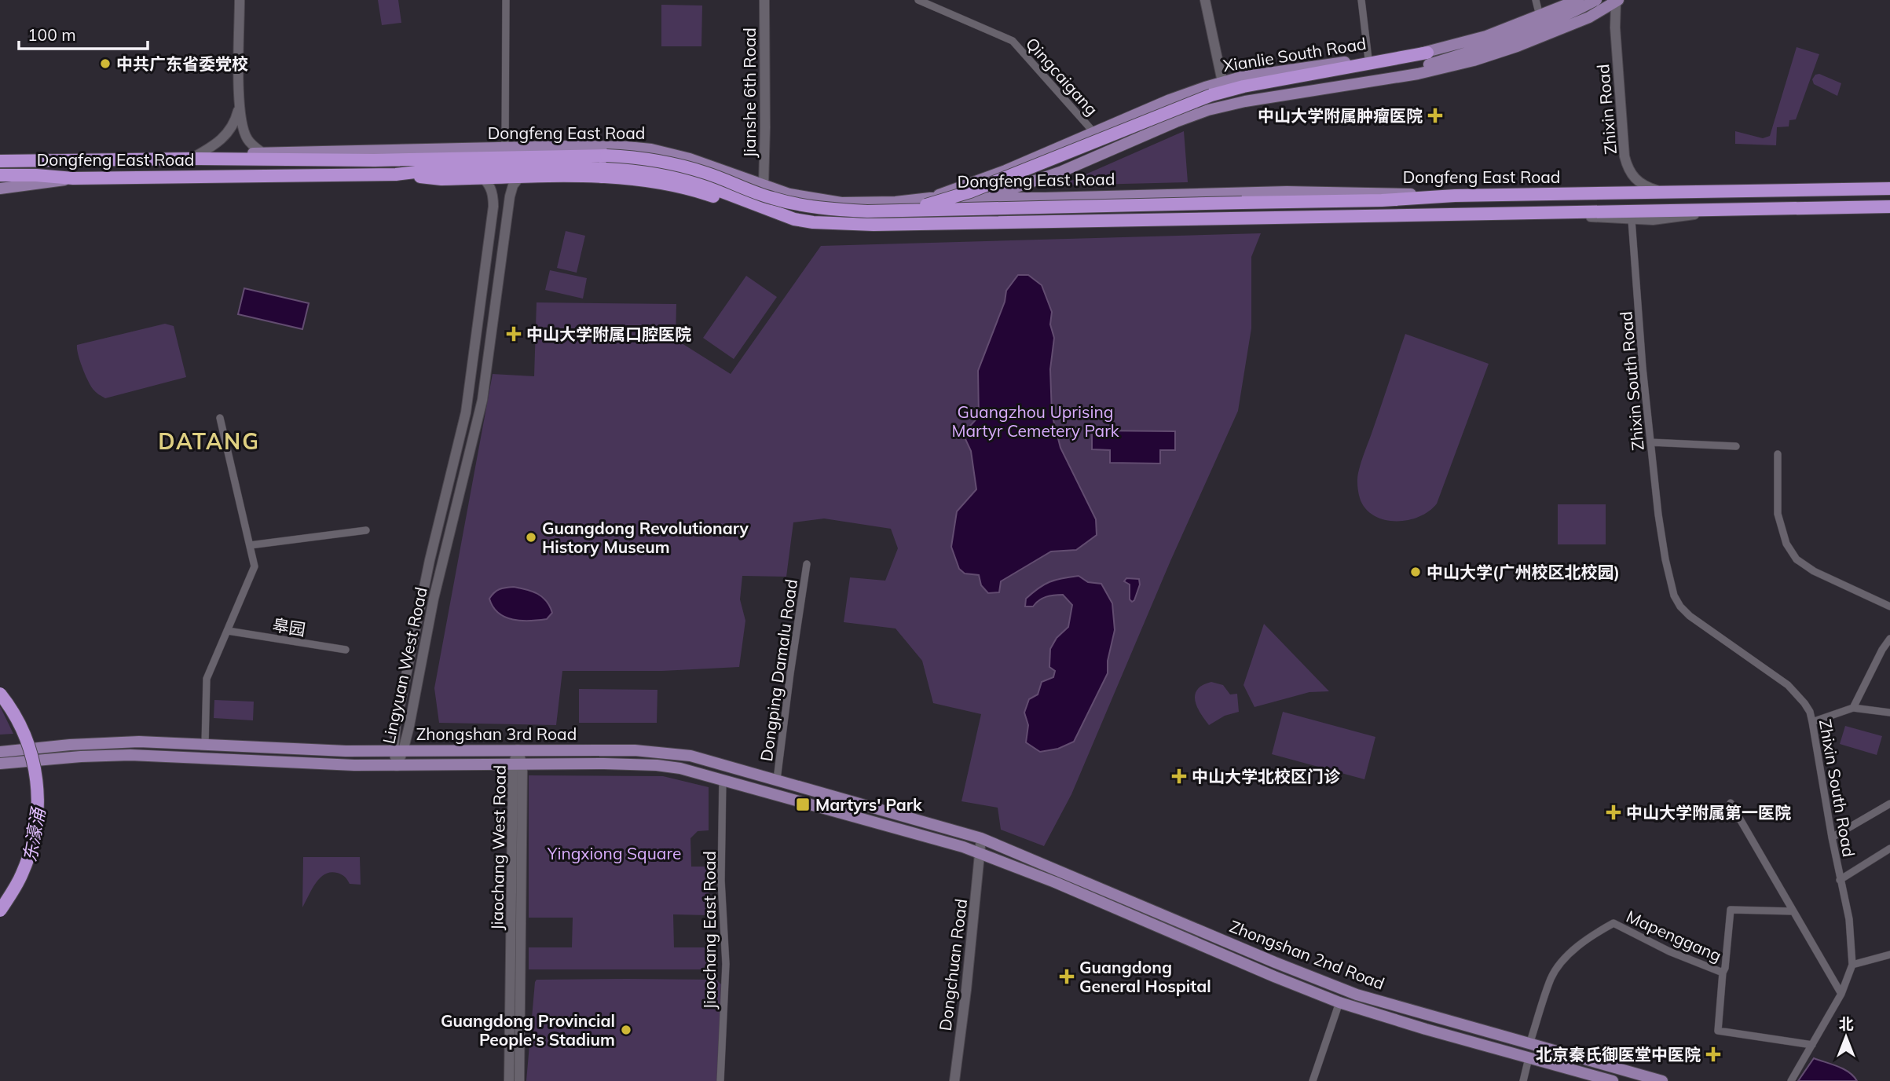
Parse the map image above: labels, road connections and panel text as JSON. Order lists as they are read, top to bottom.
{
  "streets": {
    "highway": ["Dongfeng East Road"],
    "main road": ["Xianlie South Road", "Zhongshan 3rd Road", "Zhongshan 2nd Road"],
    "street": [
      "Qingcaigang",
      "Jianshe 6th Road",
      "Zhixin Road",
      "Zhixin South Road",
      "皋园",
      "Lingyuan West Road",
      "Dongping Damalu Road",
      "Jiaochang West Road",
      "Jiaochang East Road",
      "Mapenggang",
      "Dongchuan Road"
    ]
  },
  "crossings": [
    ["Xianlie South Road", "Qingcaigang"],
    ["Xianlie South Road", "Dongfeng East Road"],
    ["Jianshe 6th Road", "Dongfeng East Road"],
    ["Zhixin Road", "Dongfeng East Road"],
    ["Dongfeng East Road", "Lingyuan West Road"],
    ["Zhixin South Road", "Mapenggang"],
    ["Lingyuan West Road", "Zhongshan 3rd Road"],
    ["Dongping Damalu Road", "Zhongshan 3rd Road"],
    ["Zhongshan 3rd Road", "Jiaochang West Road"],
    ["Zhongshan 3rd Road", "Jiaochang East Road"],
    ["Zhongshan 3rd Road", "Zhongshan 2nd Road"],
    ["Zhongshan 3rd Road", "Dongchuan Road"],
    ["Mapenggang", "Zhongshan 2nd Road"],
    ["Zhongshan 2nd Road", "Dongchuan Road"]
  ],
  "districts": ["DATANG"],
  "water": ["东濠涌"],
  "parks": ["Guangzhou Uprising Martyr Cemetery Park", "Yingxiong Square"],
  "places": {
    "other": [
      "中共广东省委党校",
      "Guangdong Revolutionary History Museum",
      "中山大学(广州校区北校园)",
      "Guangdong Provincial People's Stadium"
    ],
    "health": [
      "中山大学附属肿瘤医院",
      "中山大学附属口腔医院",
      "中山大学北校区门诊",
      "中山大学附属第一医院",
      "Guangdong General Hospital",
      "北京秦氏御医堂中医院"
    ],
    "transit": ["Martyrs' Park"]
  },
  "scale_bar": "100 m",
  "north": "top"
}
